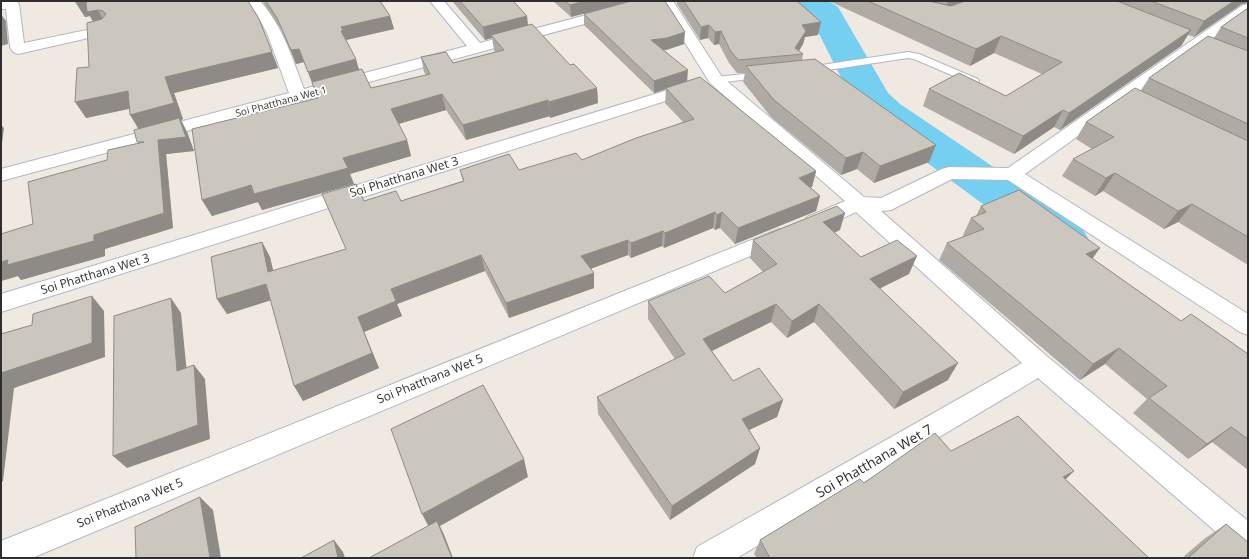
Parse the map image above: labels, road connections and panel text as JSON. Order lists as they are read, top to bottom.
{
  "streets": {
    "street": [
      "Soi Phatthana Wet 1",
      "Soi Phatthana Wet 3",
      "Soi Phatthana Wet 5",
      "Soi Phatthana Wet 7"
    ]
  }
}
